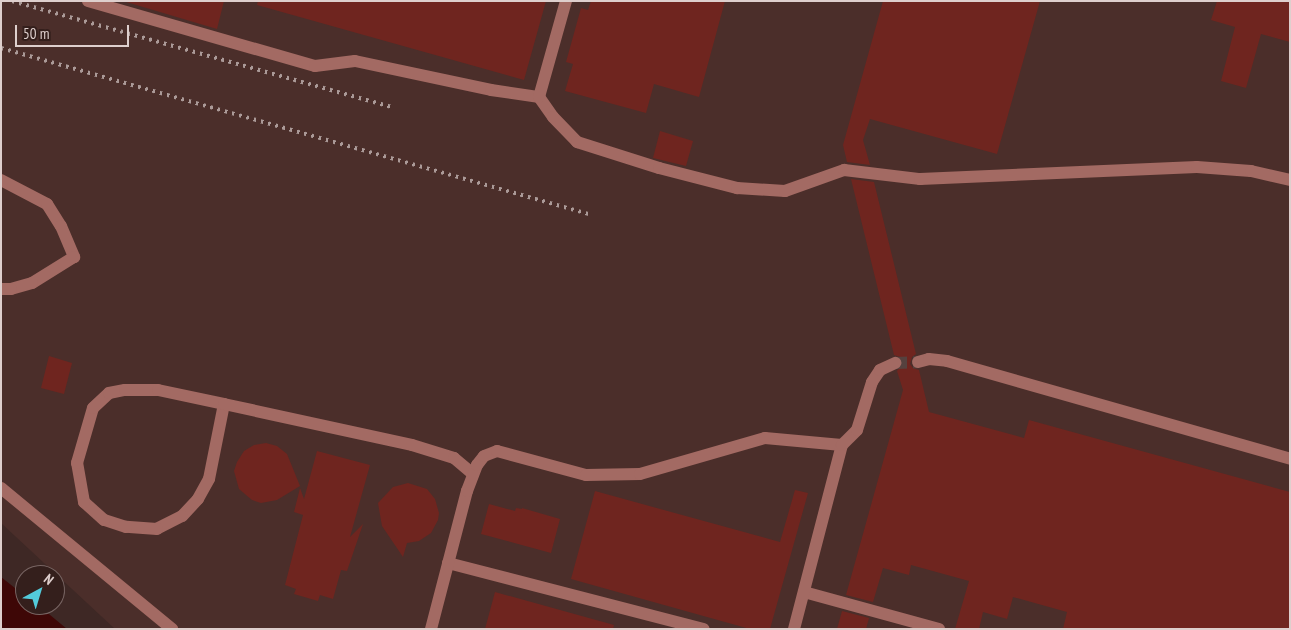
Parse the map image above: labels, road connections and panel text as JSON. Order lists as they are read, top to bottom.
{
  "scale_bar": "50 m",
  "north": "top right"
}
